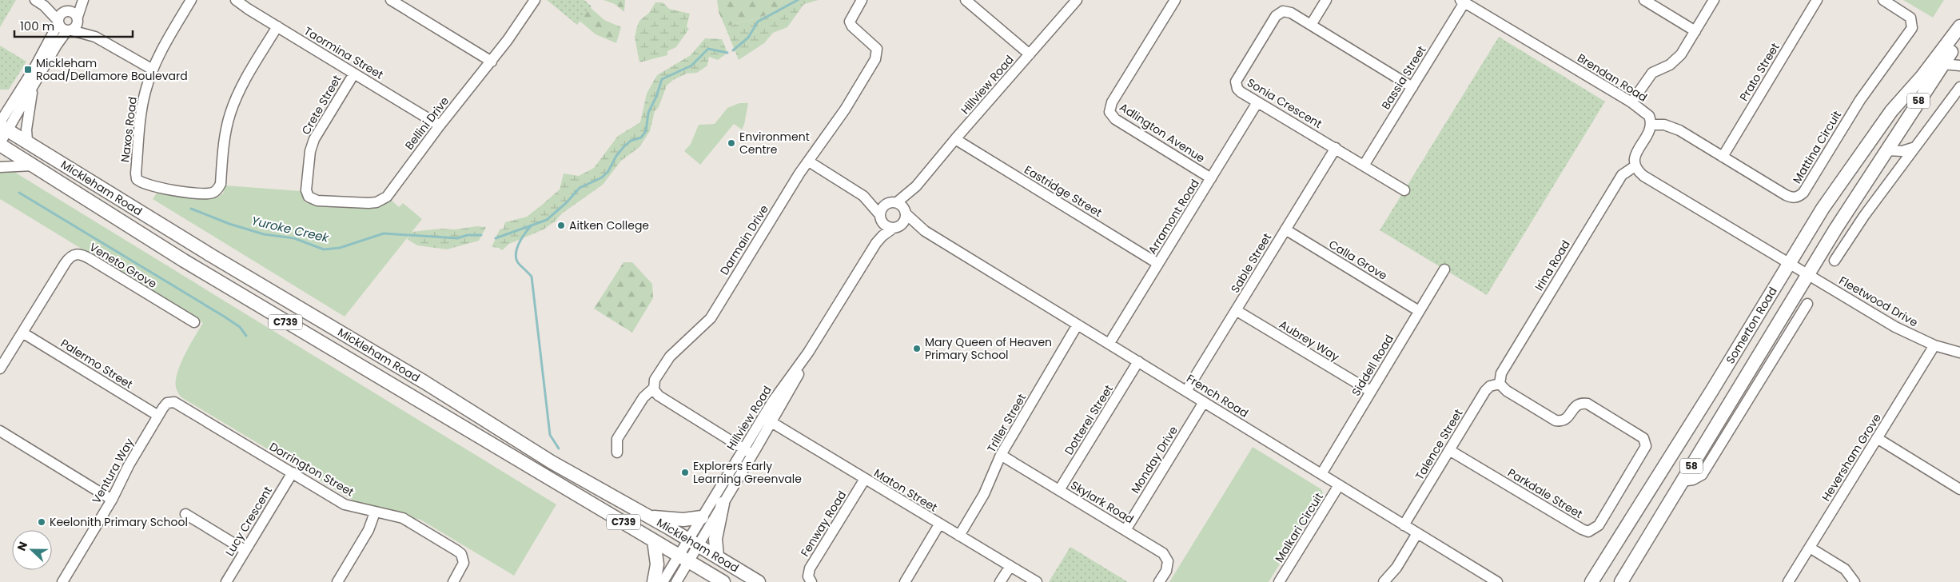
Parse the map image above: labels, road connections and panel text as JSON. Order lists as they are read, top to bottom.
{
  "streets": {
    "main road": [
      "58",
      "Mickleham Road",
      "C739",
      "Somerton Road"
    ],
    "street": [
      "Taormina Street",
      "Prato Street",
      "Bassia Street",
      "Brendan Road",
      "Hillview Road",
      "Sonia Crescent",
      "Crete Street",
      "Bellini Drive",
      "Naxos Road",
      "Adlington Avenue",
      "Mattina Circuit",
      "Eastridge Street",
      "Arramont Road",
      "Darmain Drive",
      "Calla Grove",
      "Sable Street",
      "Veneto Grove",
      "Irina Road",
      "Fleetwood Drive",
      "Aubrey Way",
      "Palermo Street",
      "Siddell Road",
      "French Road",
      "Dotterel Street",
      "Triller Street",
      "Talence Street",
      "Heversham Grove",
      "Monday Drive",
      "Dorrington Street",
      "Ventura Way",
      "Maton Street",
      "Parkdale Street",
      "Skylark Road",
      "Lucy Crescent",
      "Fenway Road",
      "Malkari Circuit"
    ]
  },
  "crossings": [
    ["Taormina Street", "Crete Street"],
    ["Taormina Street", "Bellini Drive"],
    ["Taormina Street", "Naxos Road"],
    ["Prato Street", "Mattina Circuit"],
    ["Bassia Street", "Brendan Road"],
    ["Bassia Street", "Sonia Crescent"],
    ["Brendan Road", "Mattina Circuit"],
    ["Hillview Road", "Mickleham Road"],
    ["Hillview Road", "Eastridge Street"],
    ["Hillview Road", "French Road"],
    ["Hillview Road", "Maton Street"],
    ["Sonia Crescent", "Arramont Road"],
    ["Sonia Crescent", "Sable Street"],
    ["Crete Street", "Bellini Drive"],
    ["Adlington Avenue", "Arramont Road"],
    ["Eastridge Street", "Arramont Road"],
    ["Arramont Road", "French Road"],
    ["Calla Grove", "Sable Street"],
    ["Calla Grove", "Siddell Road"],
    ["Sable Street", "Aubrey Way"],
    ["Sable Street", "French Road"],
    ["Veneto Grove", "Palermo Street"],
    ["Irina Road", "Talence Street"],
    ["Irina Road", "Parkdale Street"],
    ["Fleetwood Drive", "Somerton Road"],
    ["Fleetwood Drive", "Heversham Grove"],
    ["Aubrey Way", "Siddell Road"],
    ["Palermo Street", "Ventura Way"],
    ["Siddell Road", "French Road"],
    ["French Road", "Dotterel Street"],
    ["French Road", "Triller Street"],
    ["French Road", "Talence Street"],
    ["French Road", "Monday Drive"],
    ["French Road", "Malkari Circuit"],
    ["Dotterel Street", "Skylark Road"],
    ["Triller Street", "Maton Street"],
    ["Triller Street", "Skylark Road"],
    ["Talence Street", "Parkdale Street"],
    ["Monday Drive", "Skylark Road"],
    ["Dorrington Street", "Ventura Way"],
    ["Dorrington Street", "Lucy Crescent"],
    ["Maton Street", "Fenway Road"]
  ],
  "water": ["Yuroke Creek"],
  "places": {
    "transit": ["Mickleham Road/Dellamore Boulevard"],
    "other": [
      "Environment Centre",
      "Aitken College",
      "Mary Queen of Heaven Primary School",
      "Explorers Early Learning Greenvale",
      "Keelonith Primary School"
    ]
  },
  "scale_bar": "100 m",
  "north": "left"
}
